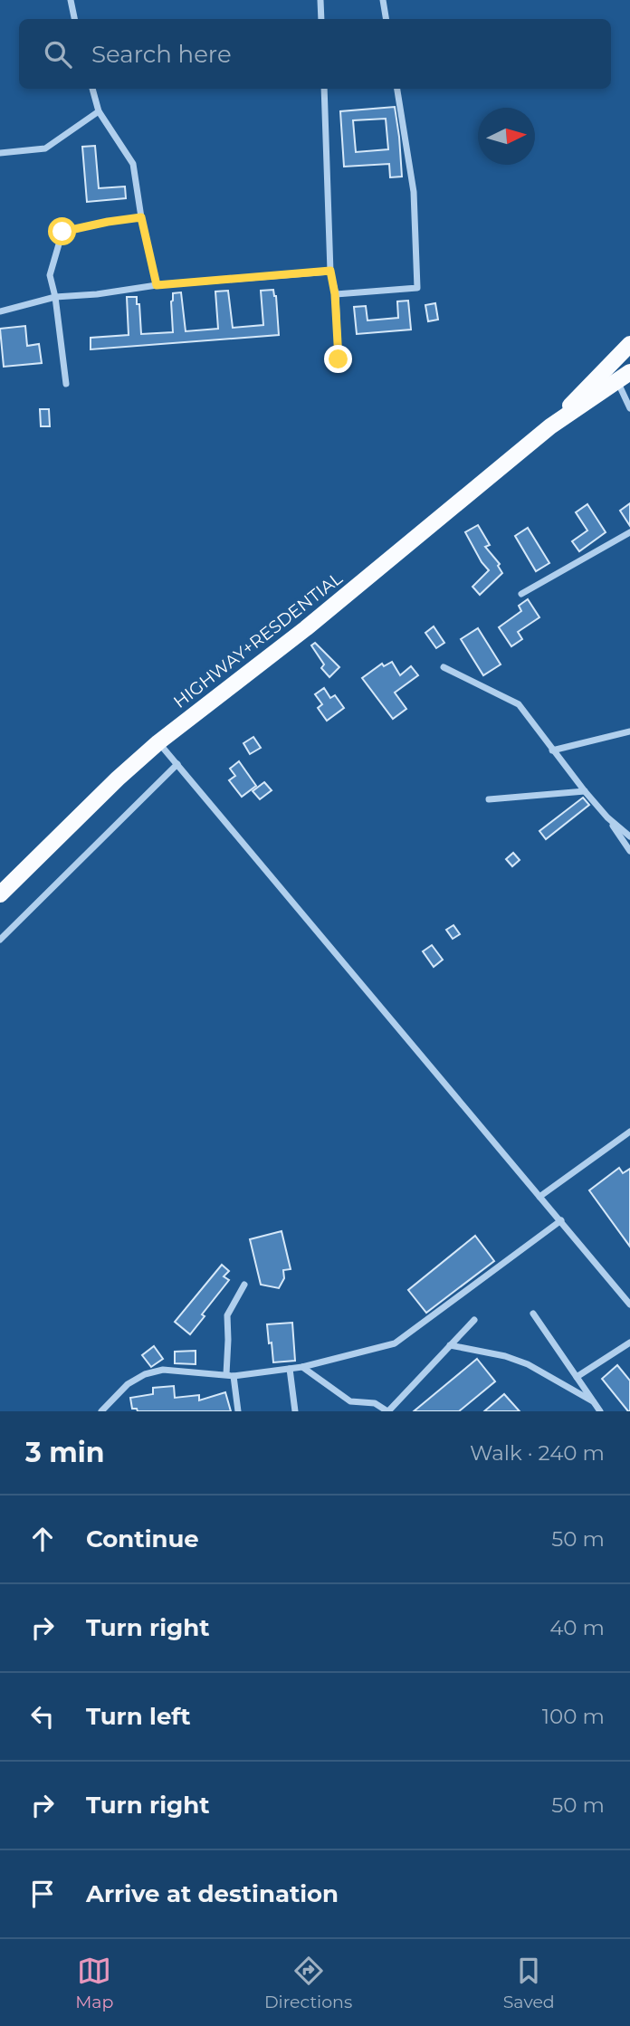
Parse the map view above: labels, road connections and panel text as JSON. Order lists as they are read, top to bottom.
{
  "streets": {
    "highway": ["HIGHWAY+RESDENTIAL"]
  },
  "north": "right",
  "page": {
    "search": "Search here",
    "heading": ["3 min", "Walk · 240 m"],
    "list": [
      ["Continue", "50 m"],
      ["Turn right", "40 m"],
      ["Turn left", "100 m"],
      ["Turn right", "50 m"],
      "Arrive at destination"
    ],
    "nav": ["Map", "Directions", "Saved"]
  }
}
